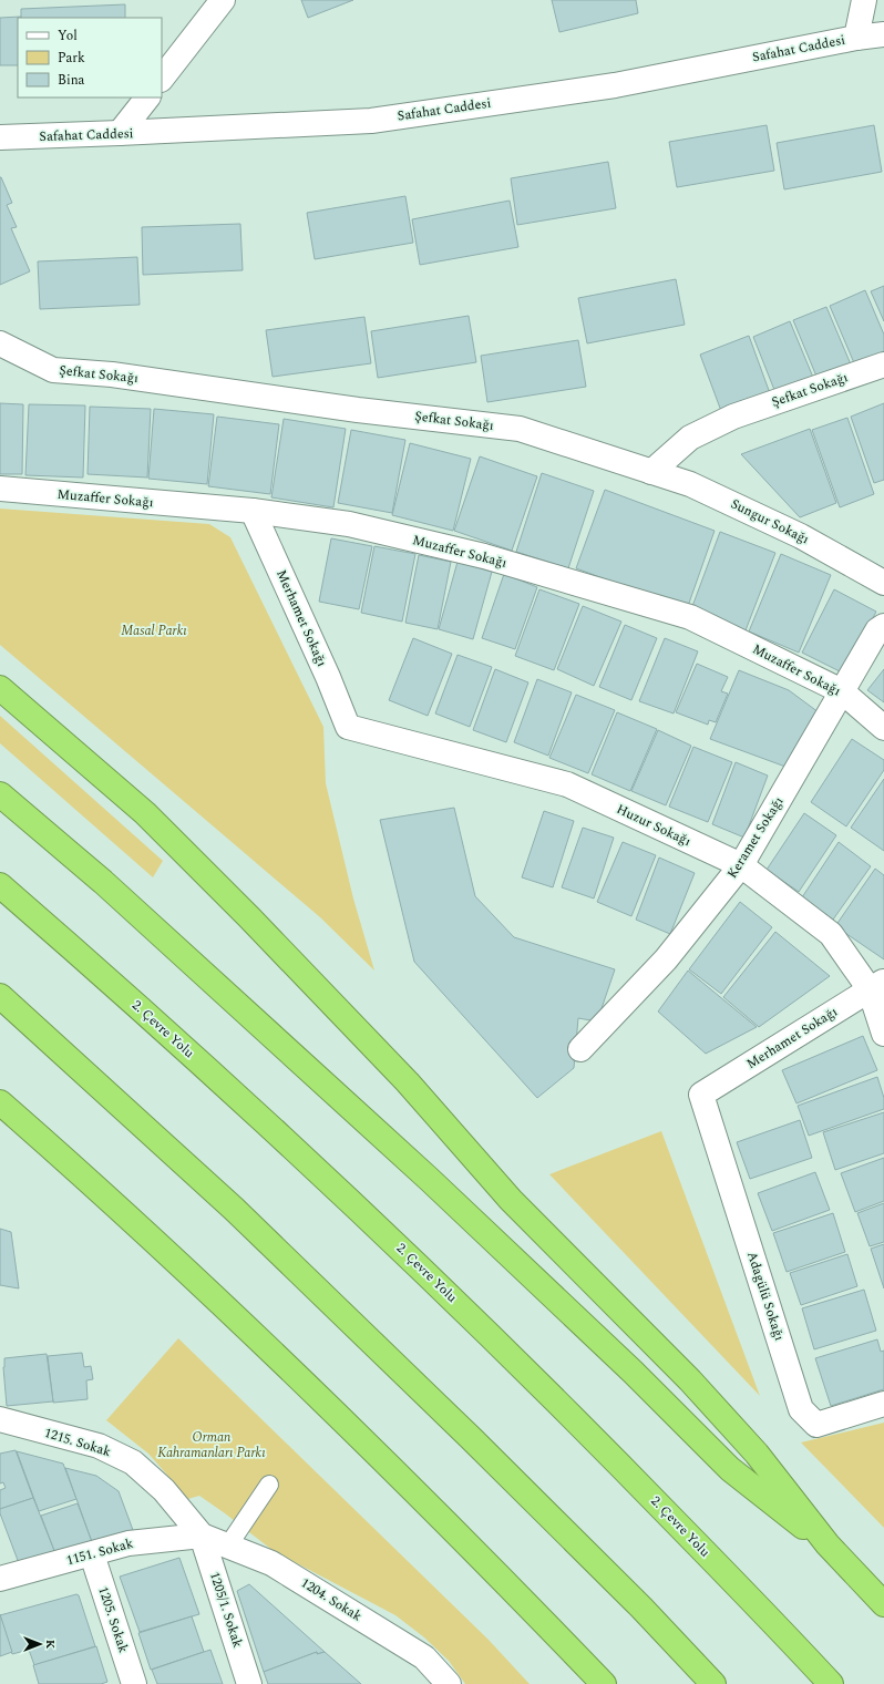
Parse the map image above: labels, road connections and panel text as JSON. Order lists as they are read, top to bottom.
{
  "streets": {
    "highway": ["2. Çevre Yolu"],
    "street": [
      "Safahat Caddesi",
      "Şefkat Sokağı",
      "Muzaffer Sokağı",
      "Sungur Sokağı",
      "Merhamet Sokağı",
      "Huzur Sokağı",
      "Keramet Sokağı",
      "Adagülü Sokağı",
      "1215. Sokak",
      "1151. Sokak",
      "1204. Sokak",
      "1205/1. Sokak",
      "1205. Sokak"
    ]
  },
  "crossings": [
    ["Şefkat Sokağı", "Sungur Sokağı"],
    ["Muzaffer Sokağı", "Merhamet Sokağı"],
    ["Muzaffer Sokağı", "Keramet Sokağı"],
    ["Merhamet Sokağı", "Huzur Sokağı"],
    ["Merhamet Sokağı", "Adagülü Sokağı"],
    ["Huzur Sokağı", "Keramet Sokağı"],
    ["1215. Sokak", "1151. Sokak"],
    ["1215. Sokak", "1204. Sokak"],
    ["1215. Sokak", "1205/1. Sokak"],
    ["1151. Sokak", "1204. Sokak"],
    ["1151. Sokak", "1205/1. Sokak"],
    ["1151. Sokak", "1205. Sokak"],
    ["1204. Sokak", "1205/1. Sokak"]
  ],
  "parks": ["Masal Parkı", "Orman Kahramanları Parkı"],
  "legend": ["Yol", "Park", "Bina"],
  "north": "right"
}
